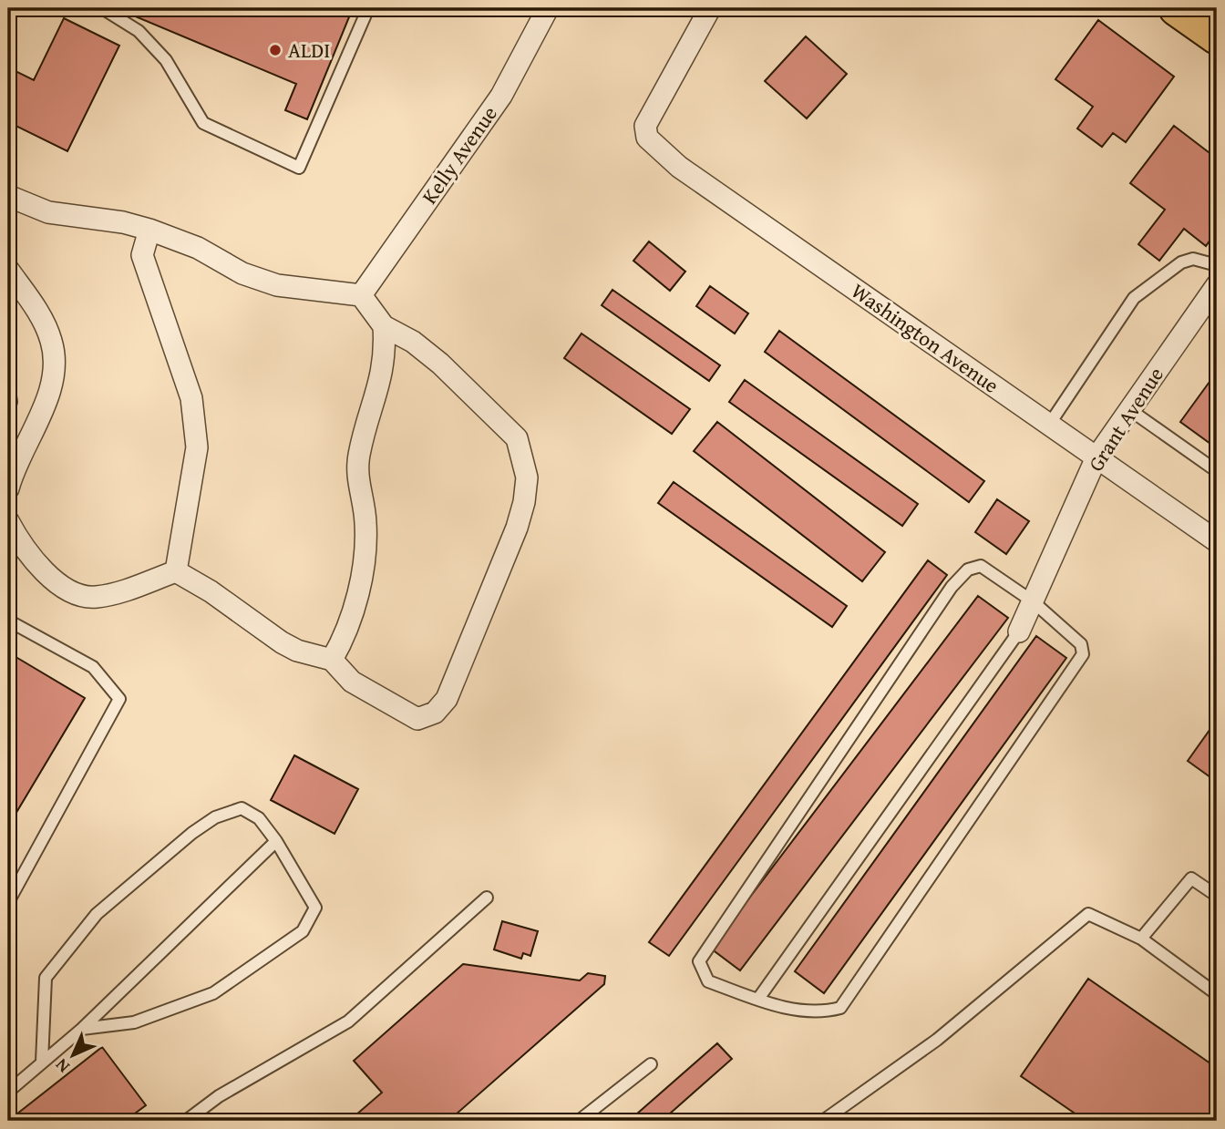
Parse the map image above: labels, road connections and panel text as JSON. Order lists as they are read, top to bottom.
{
  "streets": {
    "street": ["Kelly Avenue", "Washington Avenue", "Grant Avenue"]
  },
  "crossings": [
    ["Washington Avenue", "Grant Avenue"]
  ],
  "places": ["ALDI"],
  "north": "bottom left"
}
